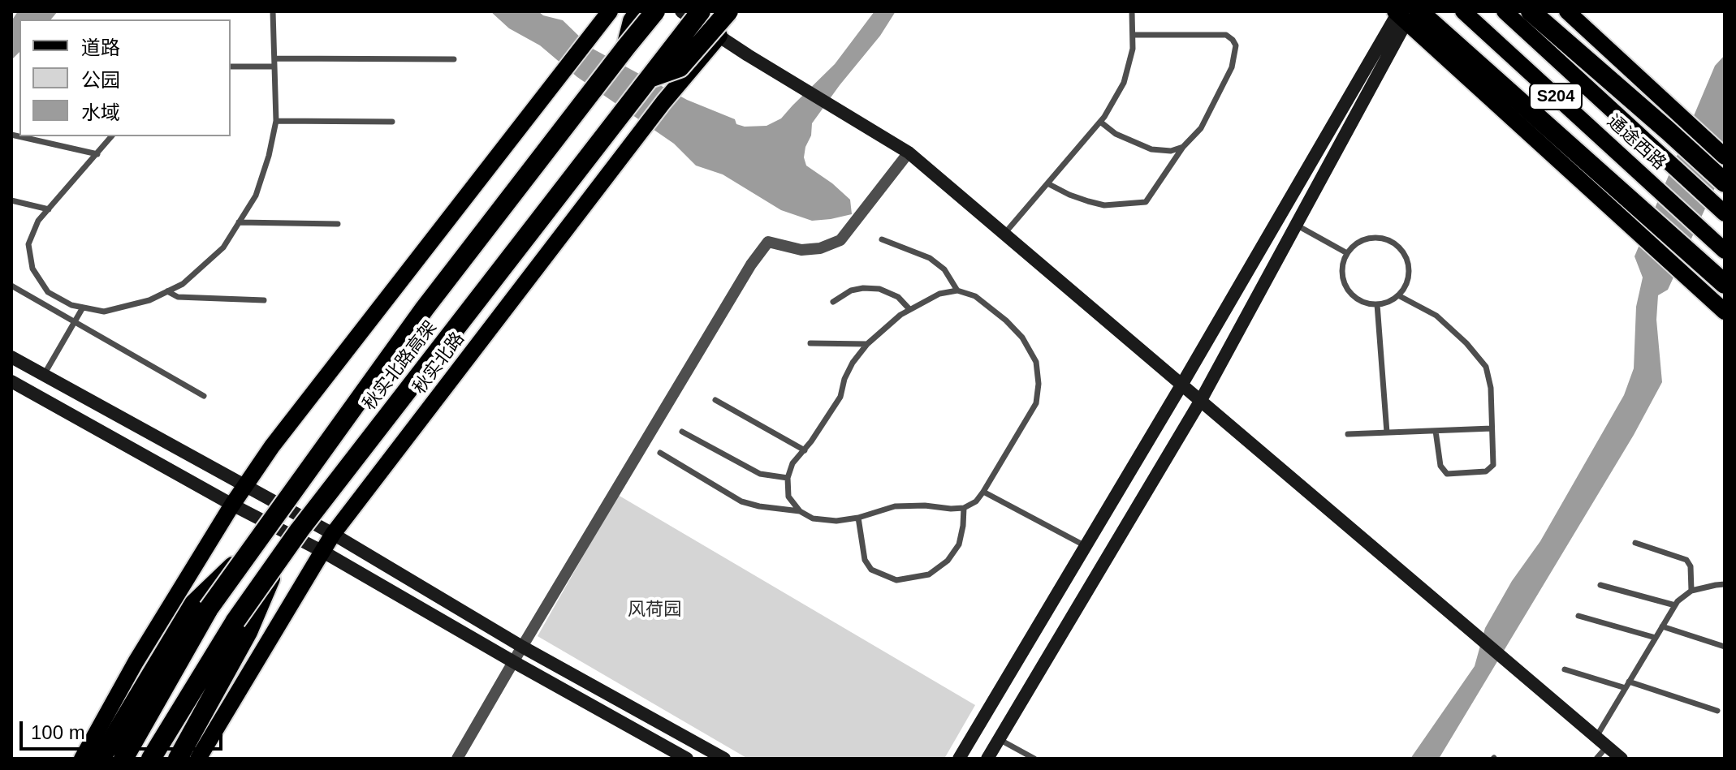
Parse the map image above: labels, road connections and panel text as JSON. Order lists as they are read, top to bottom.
{
  "streets": {
    "highway": ["秋实北路高架"],
    "main road": ["S204", "通途西路", "秋实北路"]
  },
  "parks": ["风荷园"],
  "legend": ["道路", "公园", "水域"],
  "scale_bar": "100 m"
}
